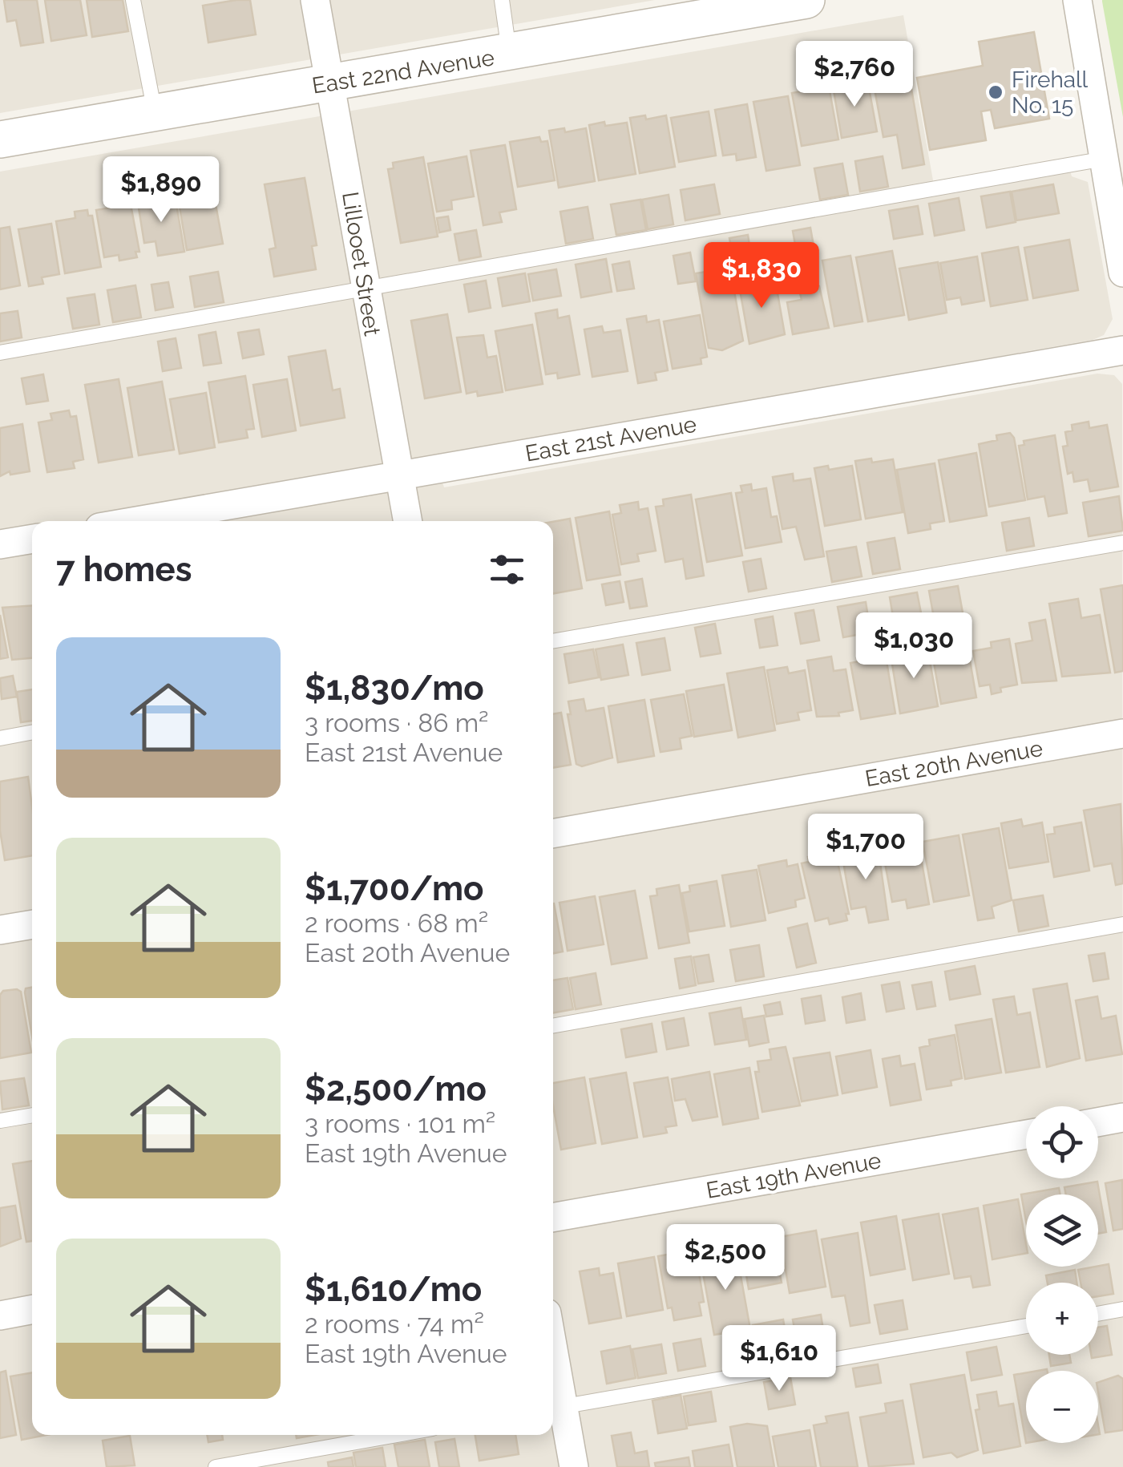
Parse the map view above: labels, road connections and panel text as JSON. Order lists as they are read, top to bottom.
{
  "streets": {
    "street": [
      "East 22nd Avenue",
      "Lillooet Street",
      "East 21st Avenue",
      "East 20th Avenue",
      "East 19th Avenue"
    ]
  },
  "crossings": [
    ["East 22nd Avenue", "Lillooet Street"],
    ["Lillooet Street", "East 21st Avenue"]
  ],
  "places": ["Firehall No. 15"],
  "page": {
    "price": [
      "$2,760",
      "$1,890",
      "$1,830",
      "$1,030",
      "$1,700",
      "$2,500",
      "$1,610"
    ],
    "heading": "7 homes",
    "list": [
      {
        "name": "$1,830/mo",
        "note": "3 rooms · 86 m² · East 21st Avenue"
      },
      {
        "name": "$1,700/mo",
        "note": "2 rooms · 68 m² · East 20th Avenue"
      },
      {
        "name": "$2,500/mo",
        "note": "3 rooms · 101 m² · East 19th Avenue"
      },
      {
        "name": "$1,610/mo",
        "note": "2 rooms · 74 m² · East 19th Avenue"
      }
    ],
    "map_buttons": ["+", "−"]
  }
}
